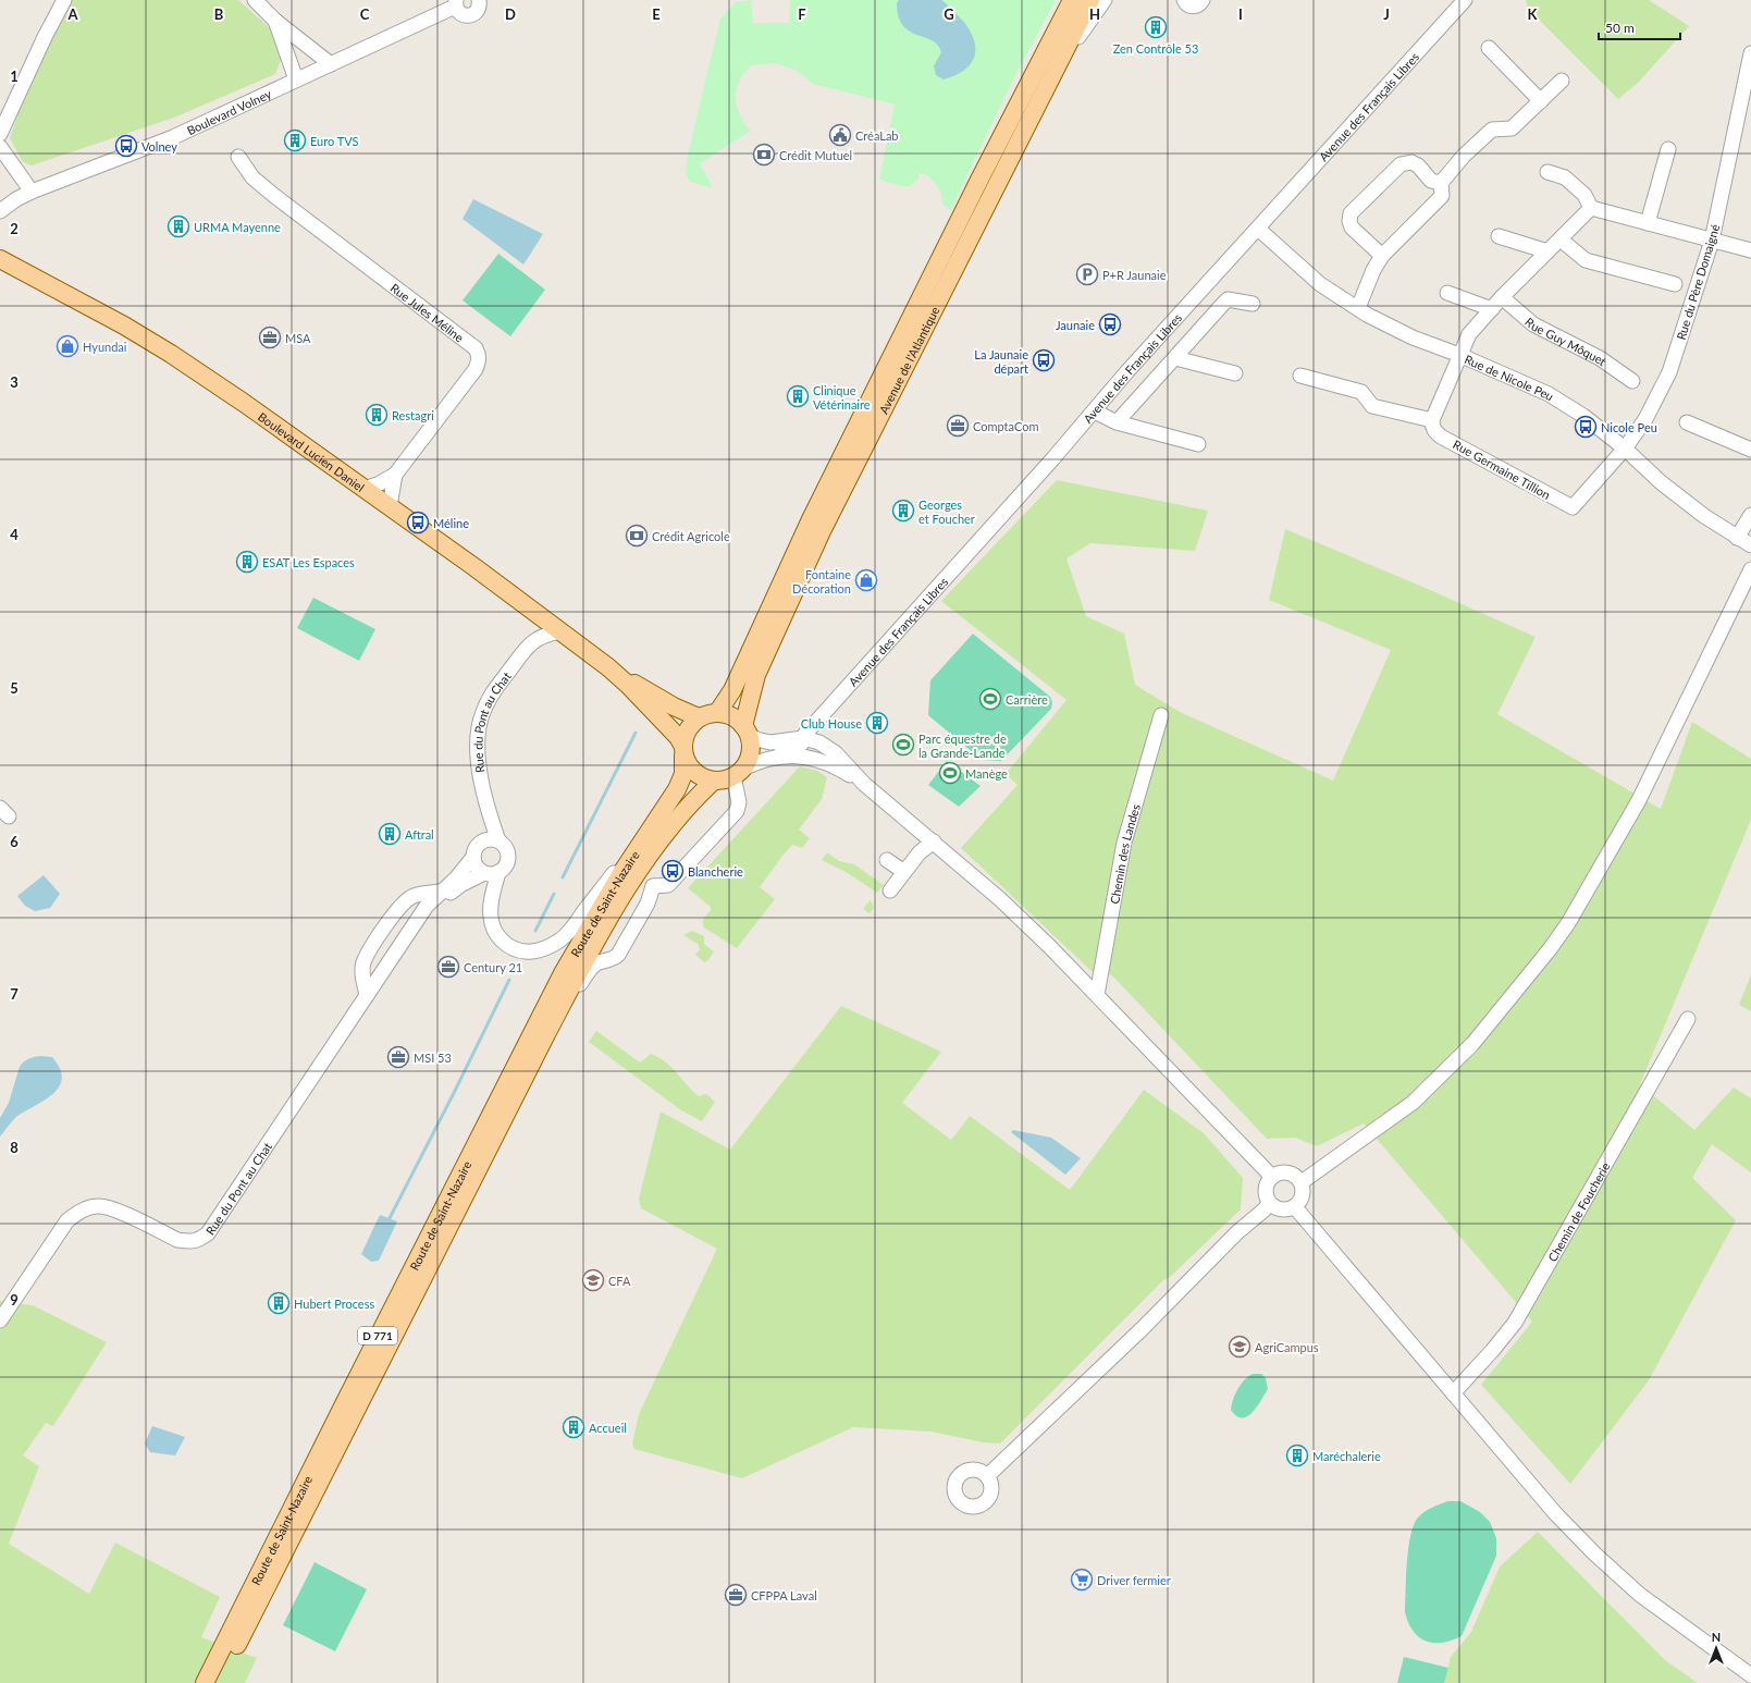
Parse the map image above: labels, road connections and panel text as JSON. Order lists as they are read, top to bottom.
{
  "streets": {
    "main road": [
      "Avenue de l'Atlantique",
      "Boulevard Lucien Daniel",
      "Route de Saint-Nazaire",
      "D 771"
    ],
    "street": [
      "Avenue des Français Libres",
      "Boulevard Volney",
      "Rue du Père Domaigné",
      "Rue Jules Méline",
      "Rue Guy Môquet",
      "Rue de Nicole Peu",
      "Rue Germaine Tillion",
      "Rue du Pont au Chat",
      "Chemin des Landes",
      "Chemin de Foucherie"
    ]
  },
  "crossings": [
    ["Avenue des Français Libres", "Rue de Nicole Peu"],
    ["Rue du Père Domaigné", "Rue de Nicole Peu"],
    ["Rue du Père Domaigné", "Rue Germaine Tillion"],
    ["Rue Jules Méline", "Boulevard Lucien Daniel"],
    ["Avenue de l'Atlantique", "Boulevard Lucien Daniel"],
    ["Avenue de l'Atlantique", "Route de Saint-Nazaire"],
    ["Rue de Nicole Peu", "Rue Germaine Tillion"],
    ["Boulevard Lucien Daniel", "Rue du Pont au Chat"],
    ["Boulevard Lucien Daniel", "Route de Saint-Nazaire"]
  ],
  "places": {
    "building": [
      "Zen Contrôle 53",
      "Euro TVS",
      "URMA Mayenne",
      "Clinique Vétérinaire",
      "Restagri",
      "Georges et Foucher",
      "ESAT Les Espaces",
      "Club House",
      "Aftral",
      "Hubert Process",
      "Accueil",
      "Maréchalerie"
    ],
    "public building": ["CréaLab"],
    "bus stop": [
      "Volney",
      "Jaunaie",
      "La Jaunaie départ",
      "Nicole Peu",
      "Méline",
      "Blancherie"
    ],
    "bank": ["Crédit Mutuel", "Crédit Agricole"],
    "parking": ["P+R Jaunaie"],
    "office": [
      "MSA",
      "ComptaCom",
      "Century 21",
      "MSI 53",
      "CFPPA Laval"
    ],
    "shop": ["Hyundai", "Fontaine Décoration"],
    "sports": ["Carrière", "Parc équestre de la Grande-Lande", "Manège"],
    "school or university": ["CFA", "AgriCampus"],
    "supermarket": ["Driver fermier"]
  },
  "scale_bar": "50 m",
  "north": "top",
  "grid": {
    "columns": [
      "A",
      "B",
      "C",
      "D",
      "E",
      "F",
      "G",
      "H",
      "I",
      "J",
      "K"
    ],
    "rows": [
      "1",
      "2",
      "3",
      "4",
      "5",
      "6",
      "7",
      "8",
      "9"
    ]
  }
}
